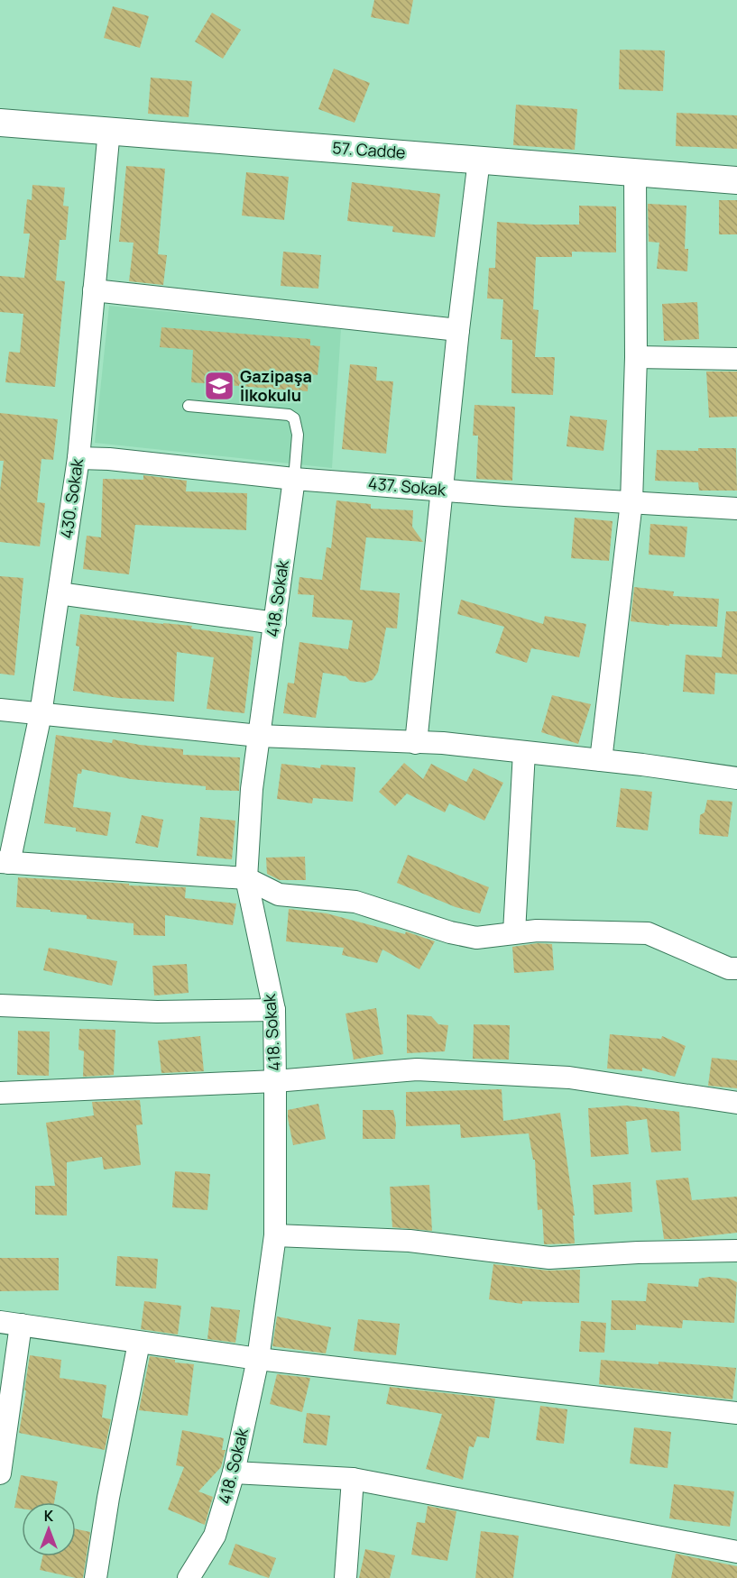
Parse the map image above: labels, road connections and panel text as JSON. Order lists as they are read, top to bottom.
{
  "streets": {
    "street": [
      "57. Cadde",
      "437. Sokak",
      "430. Sokak",
      "418. Sokak"
    ]
  },
  "crossings": [
    ["57. Cadde", "430. Sokak"],
    ["437. Sokak", "430. Sokak"],
    ["437. Sokak", "418. Sokak"]
  ],
  "places": {
    "school or university": ["Gazipaşa İlkokulu"]
  },
  "north": "top"
}
